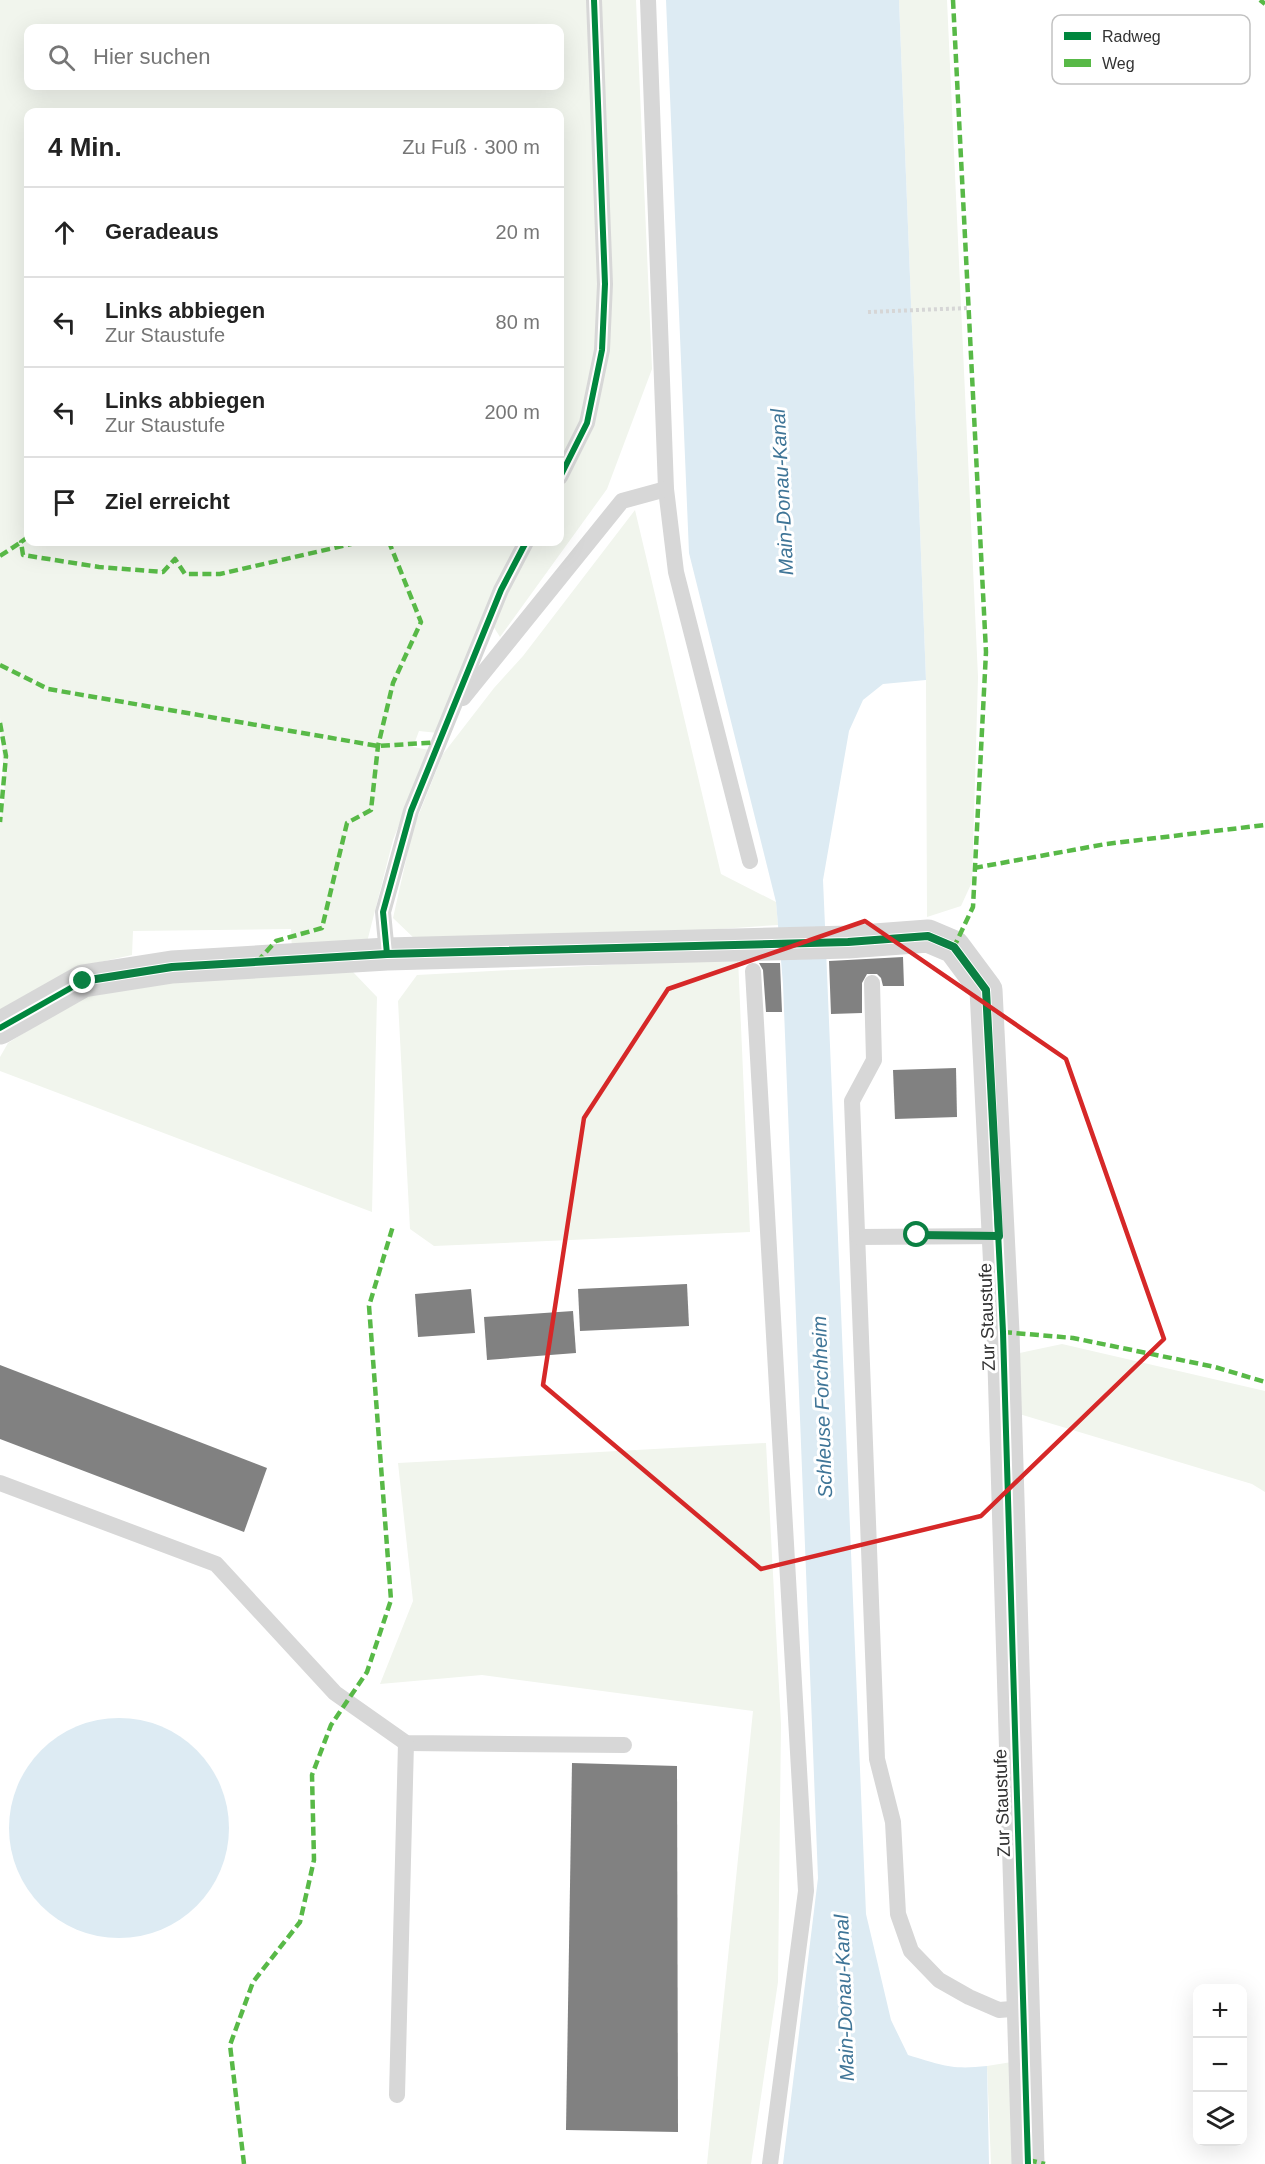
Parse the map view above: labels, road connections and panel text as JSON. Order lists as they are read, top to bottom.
{
  "streets": {
    "street": ["Zur Staustufe"]
  },
  "water": ["Main-Donau-Kanal", "Schleuse Forchheim"],
  "legend": ["Radweg", "Weg"],
  "page": {
    "search": "Hier suchen",
    "heading": ["4 Min.", "Zu Fuß · 300 m"],
    "list": [
      ["Geradeaus", "20 m"],
      ["Links abbiegen", "Zur Staustufe", "80 m"],
      ["Links abbiegen", "Zur Staustufe", "200 m"],
      "Ziel erreicht"
    ],
    "map_buttons": ["+", "−"]
  }
}
